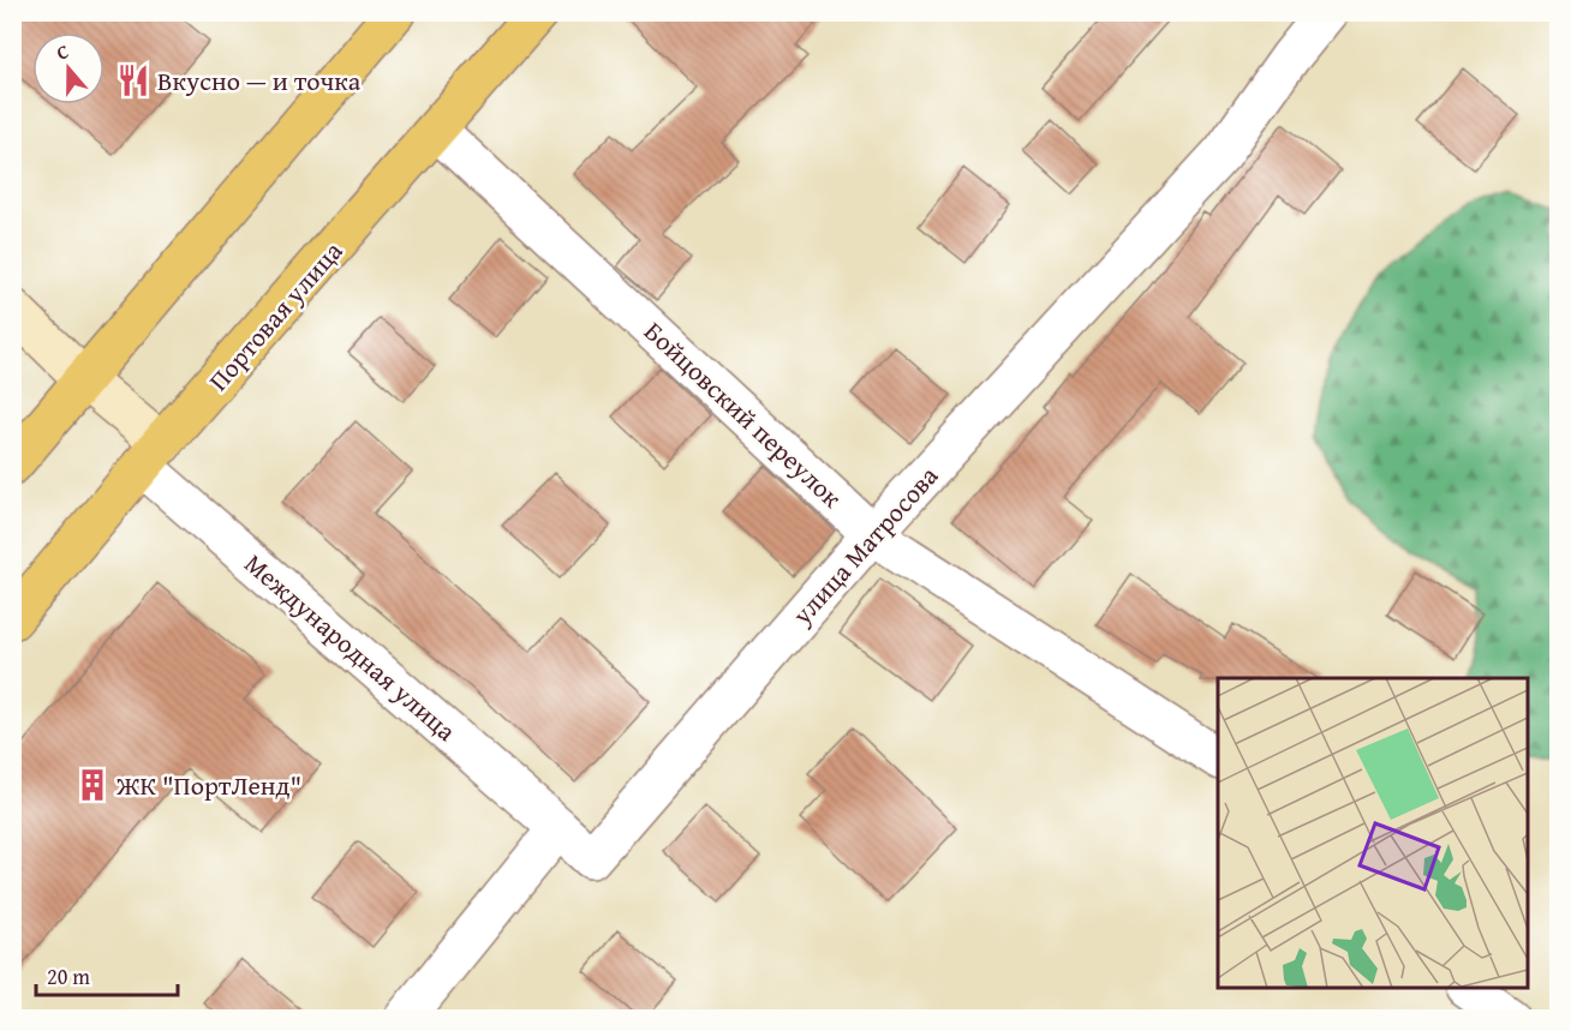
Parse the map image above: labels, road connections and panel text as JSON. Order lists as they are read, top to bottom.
{
  "streets": {
    "main road": ["Портовая улица", "Международная улица"],
    "street": ["Бойцовский переулок", "улица Матросова"]
  },
  "crossings": [
    ["Портовая улица", "Бойцовский переулок"],
    ["Портовая улица", "Международная улица"],
    ["Бойцовский переулок", "улица Матросова"],
    ["улица Матросова", "Международная улица"]
  ],
  "places": {
    "restaurant": ["Вкусно — и точка"],
    "building": ["ЖК \"ПортЛенд\""]
  },
  "scale_bar": "20 m",
  "north": "top"
}
